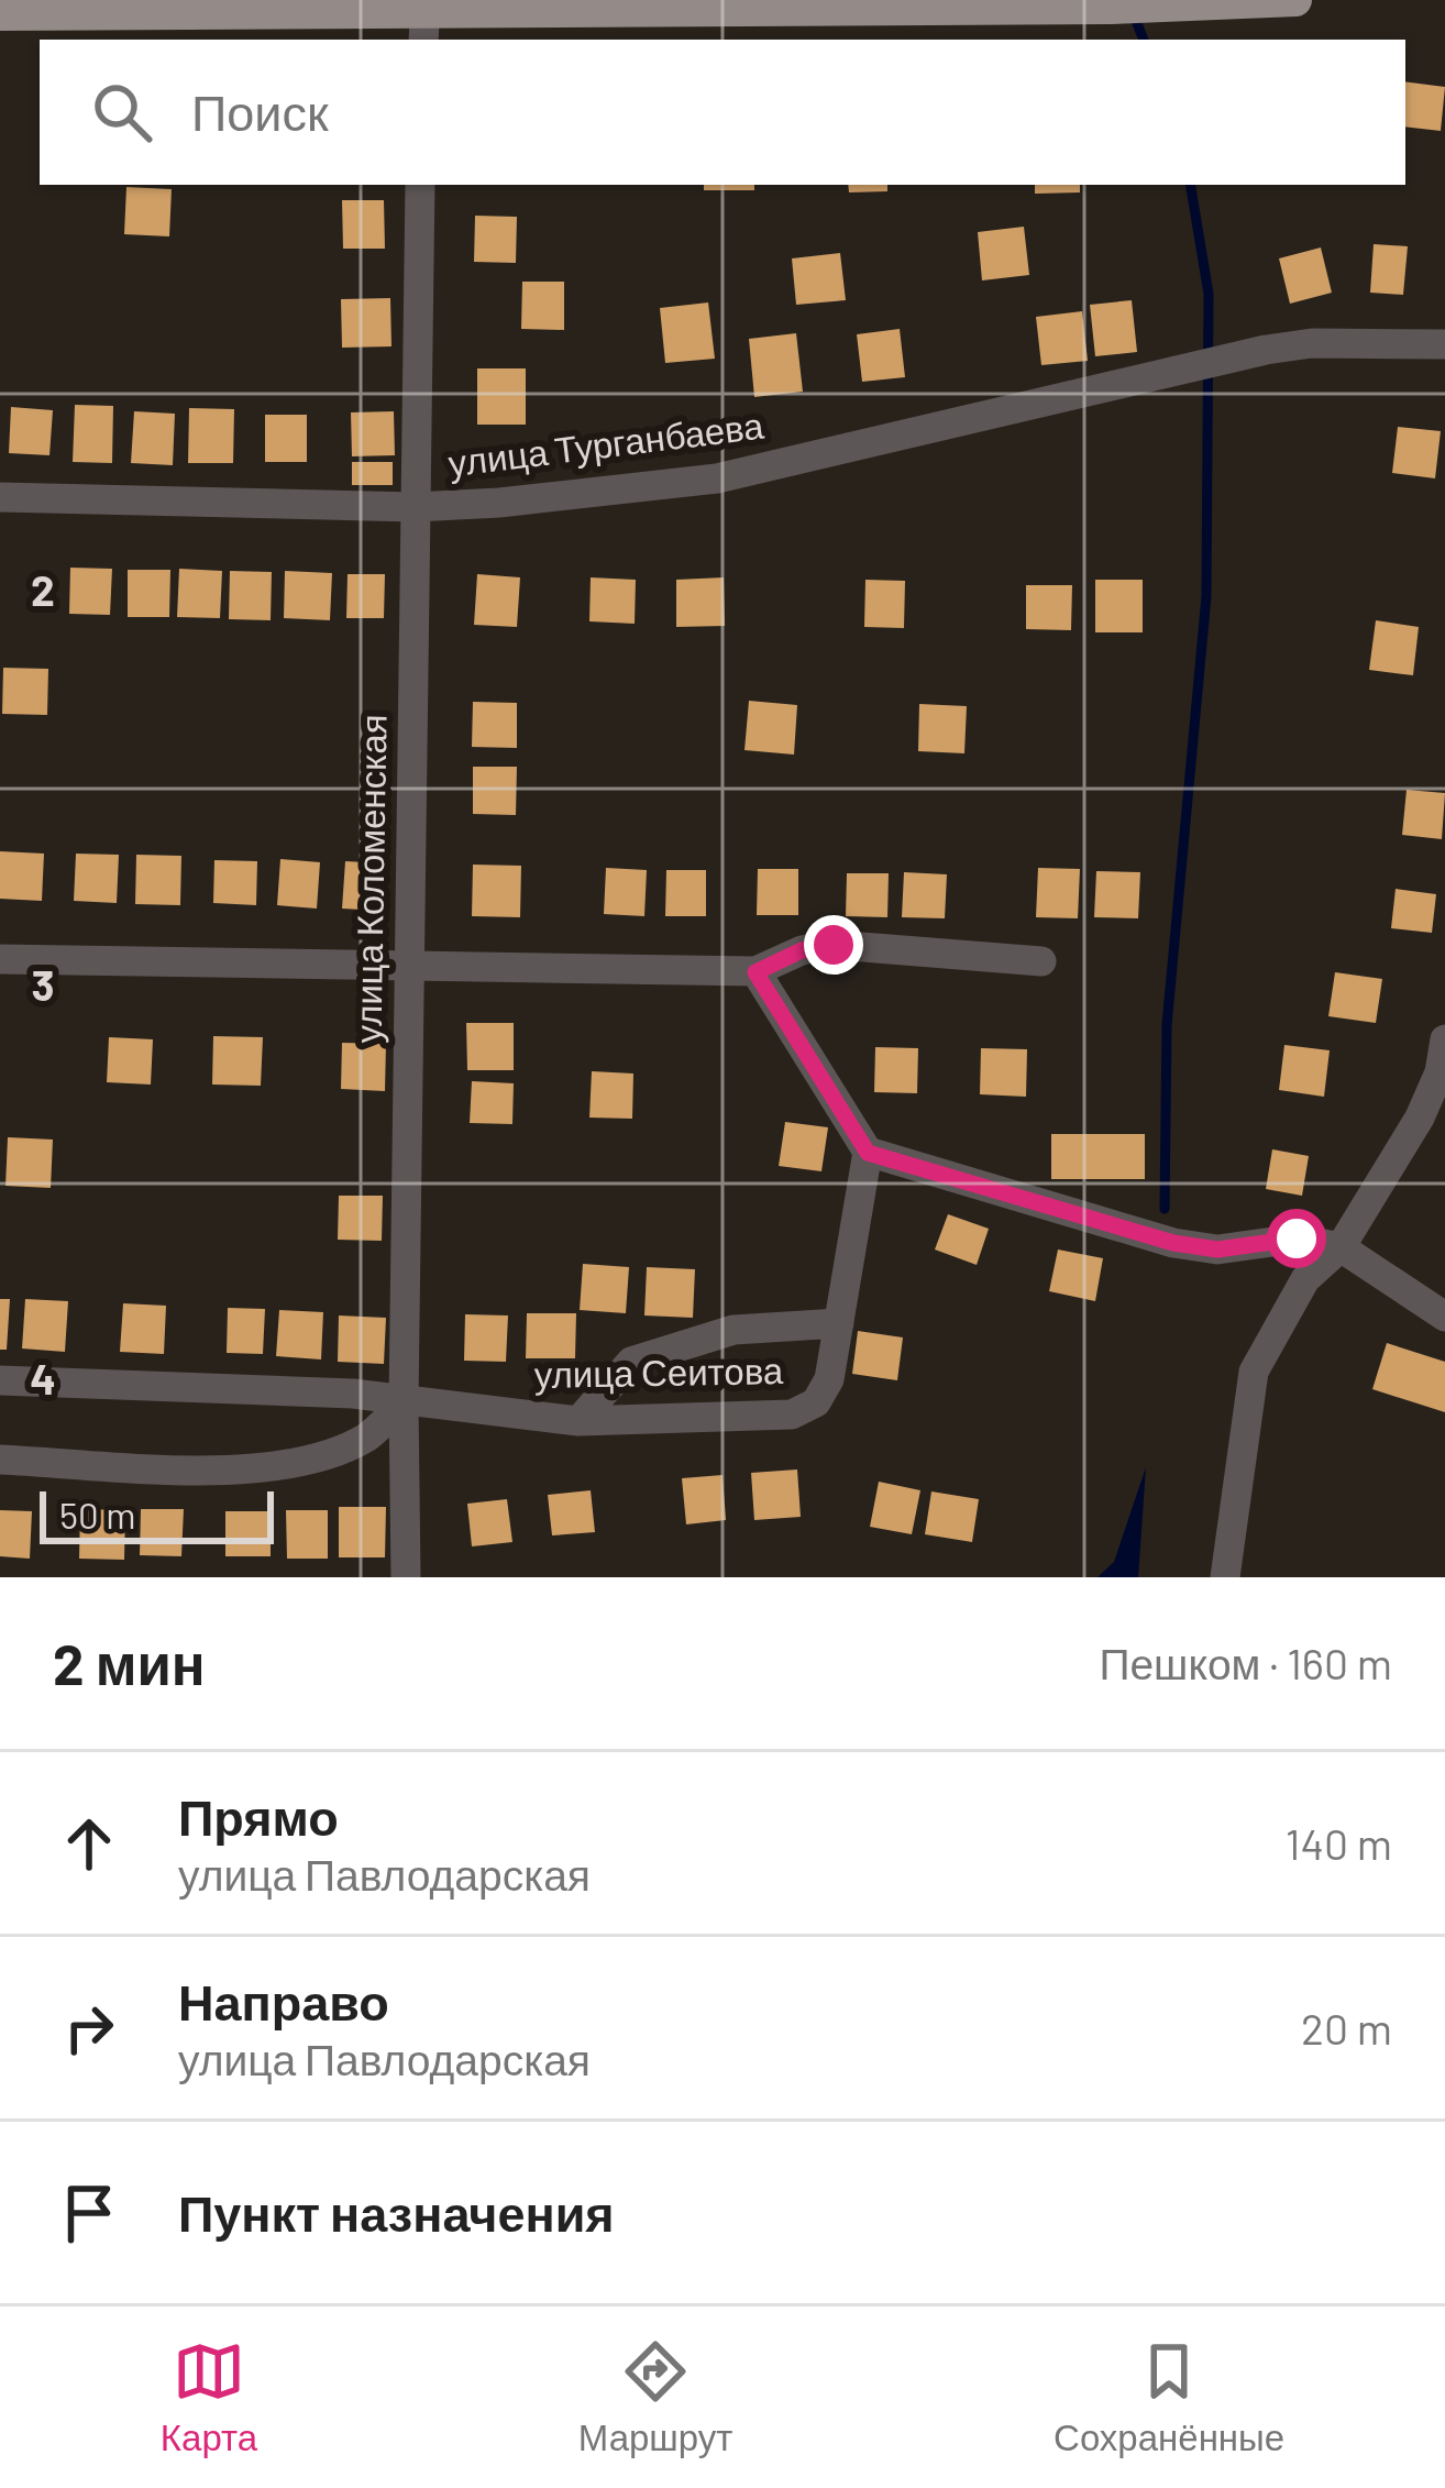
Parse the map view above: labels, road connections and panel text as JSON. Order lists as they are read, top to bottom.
{
  "streets": {
    "street": ["улица Турганбаева", "улица Коломенская", "улица Сеитова"]
  },
  "crossings": [
    ["улица Турганбаева", "улица Коломенская"],
    ["улица Коломенская", "улица Сеитова"]
  ],
  "scale_bar": "50 m",
  "page": {
    "search": "Поиск",
    "scale": "50 m",
    "heading": ["2 мин", "Пешком · 160 m"],
    "list": [
      ["Прямо", "улица Павлодарская", "140 m"],
      ["Направо", "улица Павлодарская", "20 m"],
      "Пункт назначения"
    ],
    "nav": ["Карта", "Маршрут", "Сохранённые"]
  },
  "grid": {
    "rows": ["2", "3", "4"]
  }
}
